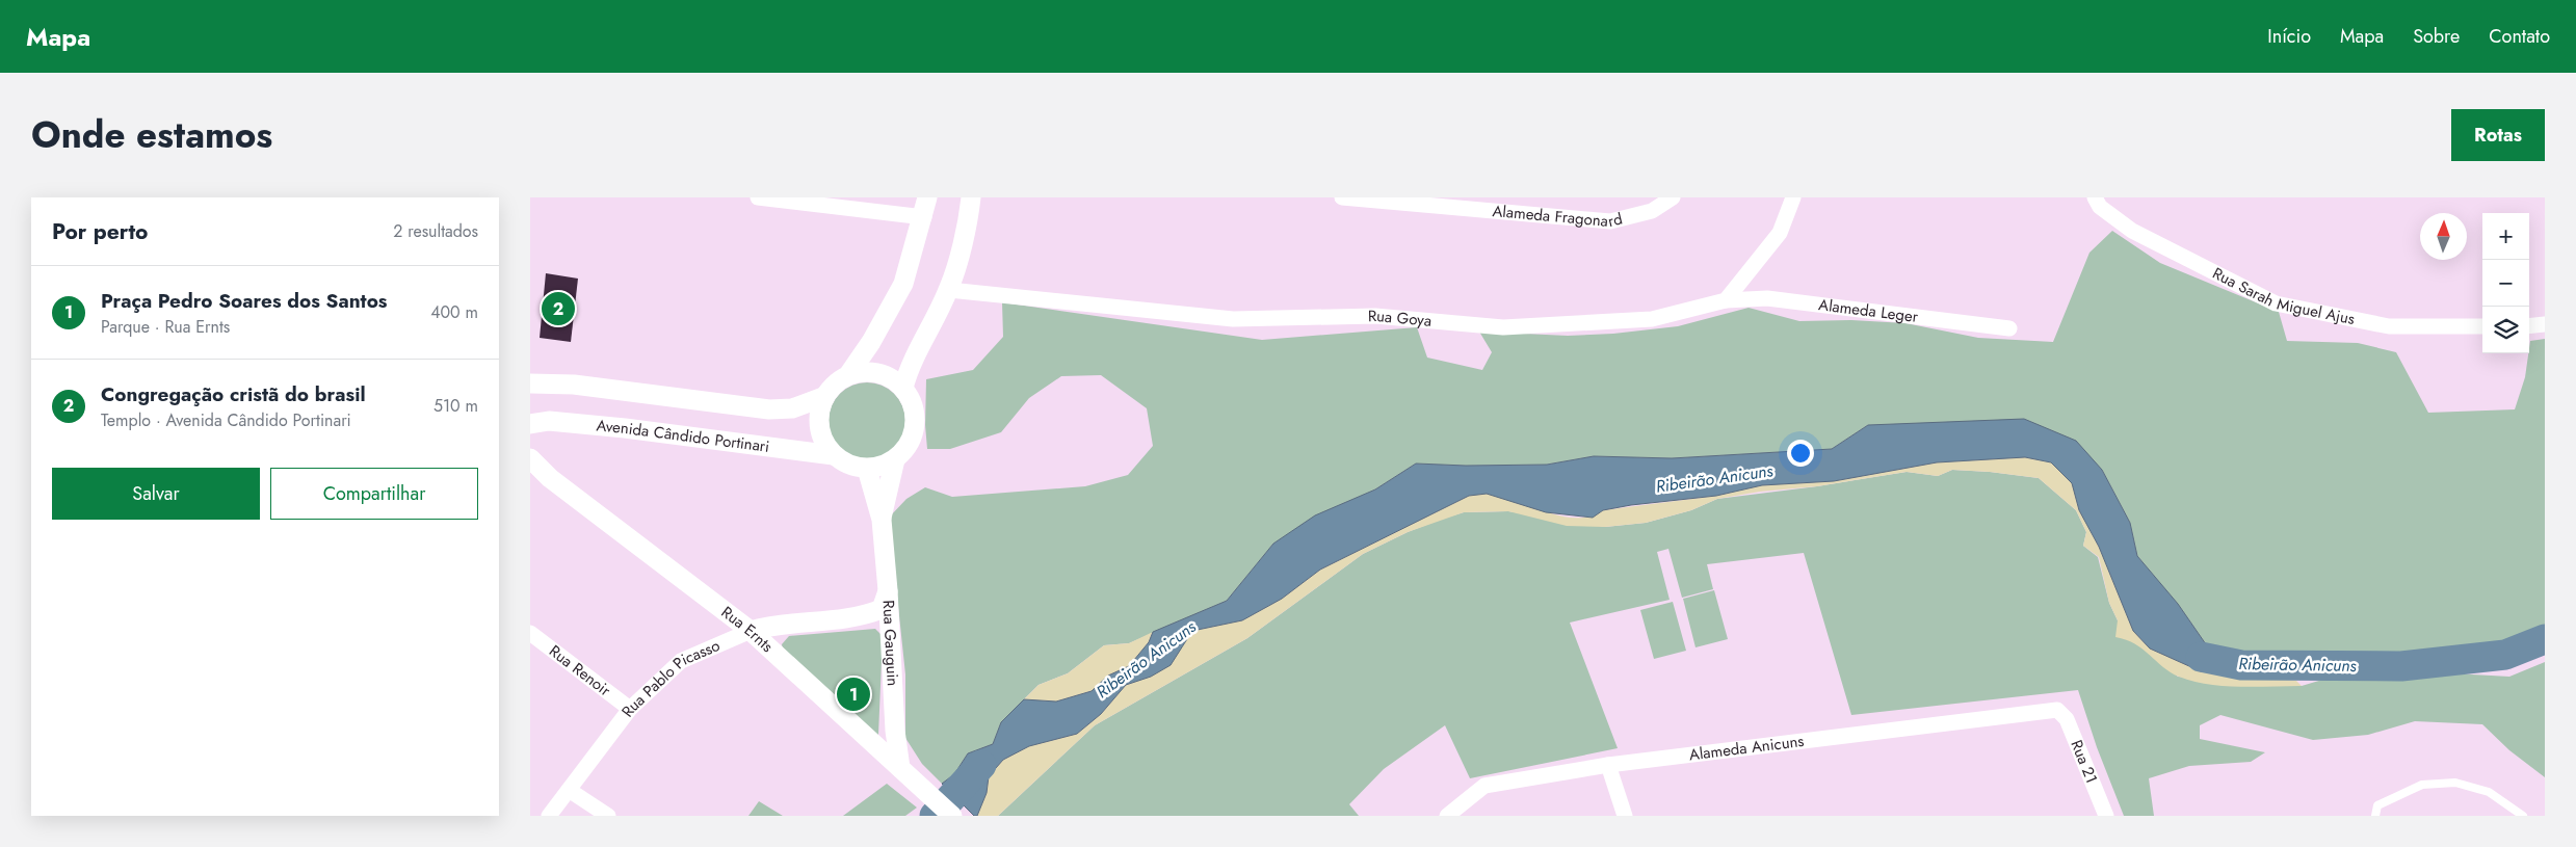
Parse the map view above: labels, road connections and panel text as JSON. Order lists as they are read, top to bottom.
{
  "streets": {
    "street": [
      "Alameda Fragonard",
      "Rua Sarah Miguel Ajus",
      "Alameda Leger",
      "Rua Goya",
      "Avenida Cândido Portinari",
      "Rua Ernts",
      "Rua Gauguin",
      "Rua Renoir",
      "Rua Pablo Picasso",
      "Alameda Anicuns",
      "Rua 21"
    ]
  },
  "crossings": [
    ["Alameda Leger", "Rua Goya"],
    ["Avenida Cândido Portinari", "Rua Gauguin"],
    ["Rua Ernts", "Rua Gauguin"],
    ["Rua Ernts", "Rua Pablo Picasso"],
    ["Rua Gauguin", "Rua Pablo Picasso"],
    ["Rua Renoir", "Rua Pablo Picasso"],
    ["Alameda Anicuns", "Rua 21"]
  ],
  "water": ["Ribeirão Anicuns"],
  "north": "top",
  "page": {
    "header": "Mapa",
    "nav": [
      "Início",
      "Mapa",
      "Sobre",
      "Contato"
    ],
    "title": "Onde estamos",
    "buttons": [
      "Rotas",
      ["Salvar", "Compartilhar"]
    ],
    "heading": ["Por perto", "2 resultados"],
    "map_buttons": ["+", "−"],
    "list": [
      {
        "mark": "1",
        "name": "Praça Pedro Soares dos Santos",
        "note": "Parque · Rua Ernts",
        "value": "400 m"
      },
      {
        "mark": "2",
        "name": "Congregação cristã do brasil",
        "note": "Templo · Avenida Cândido Portinari",
        "value": "510 m"
      }
    ],
    "pins": ["2", "1"]
  }
}
